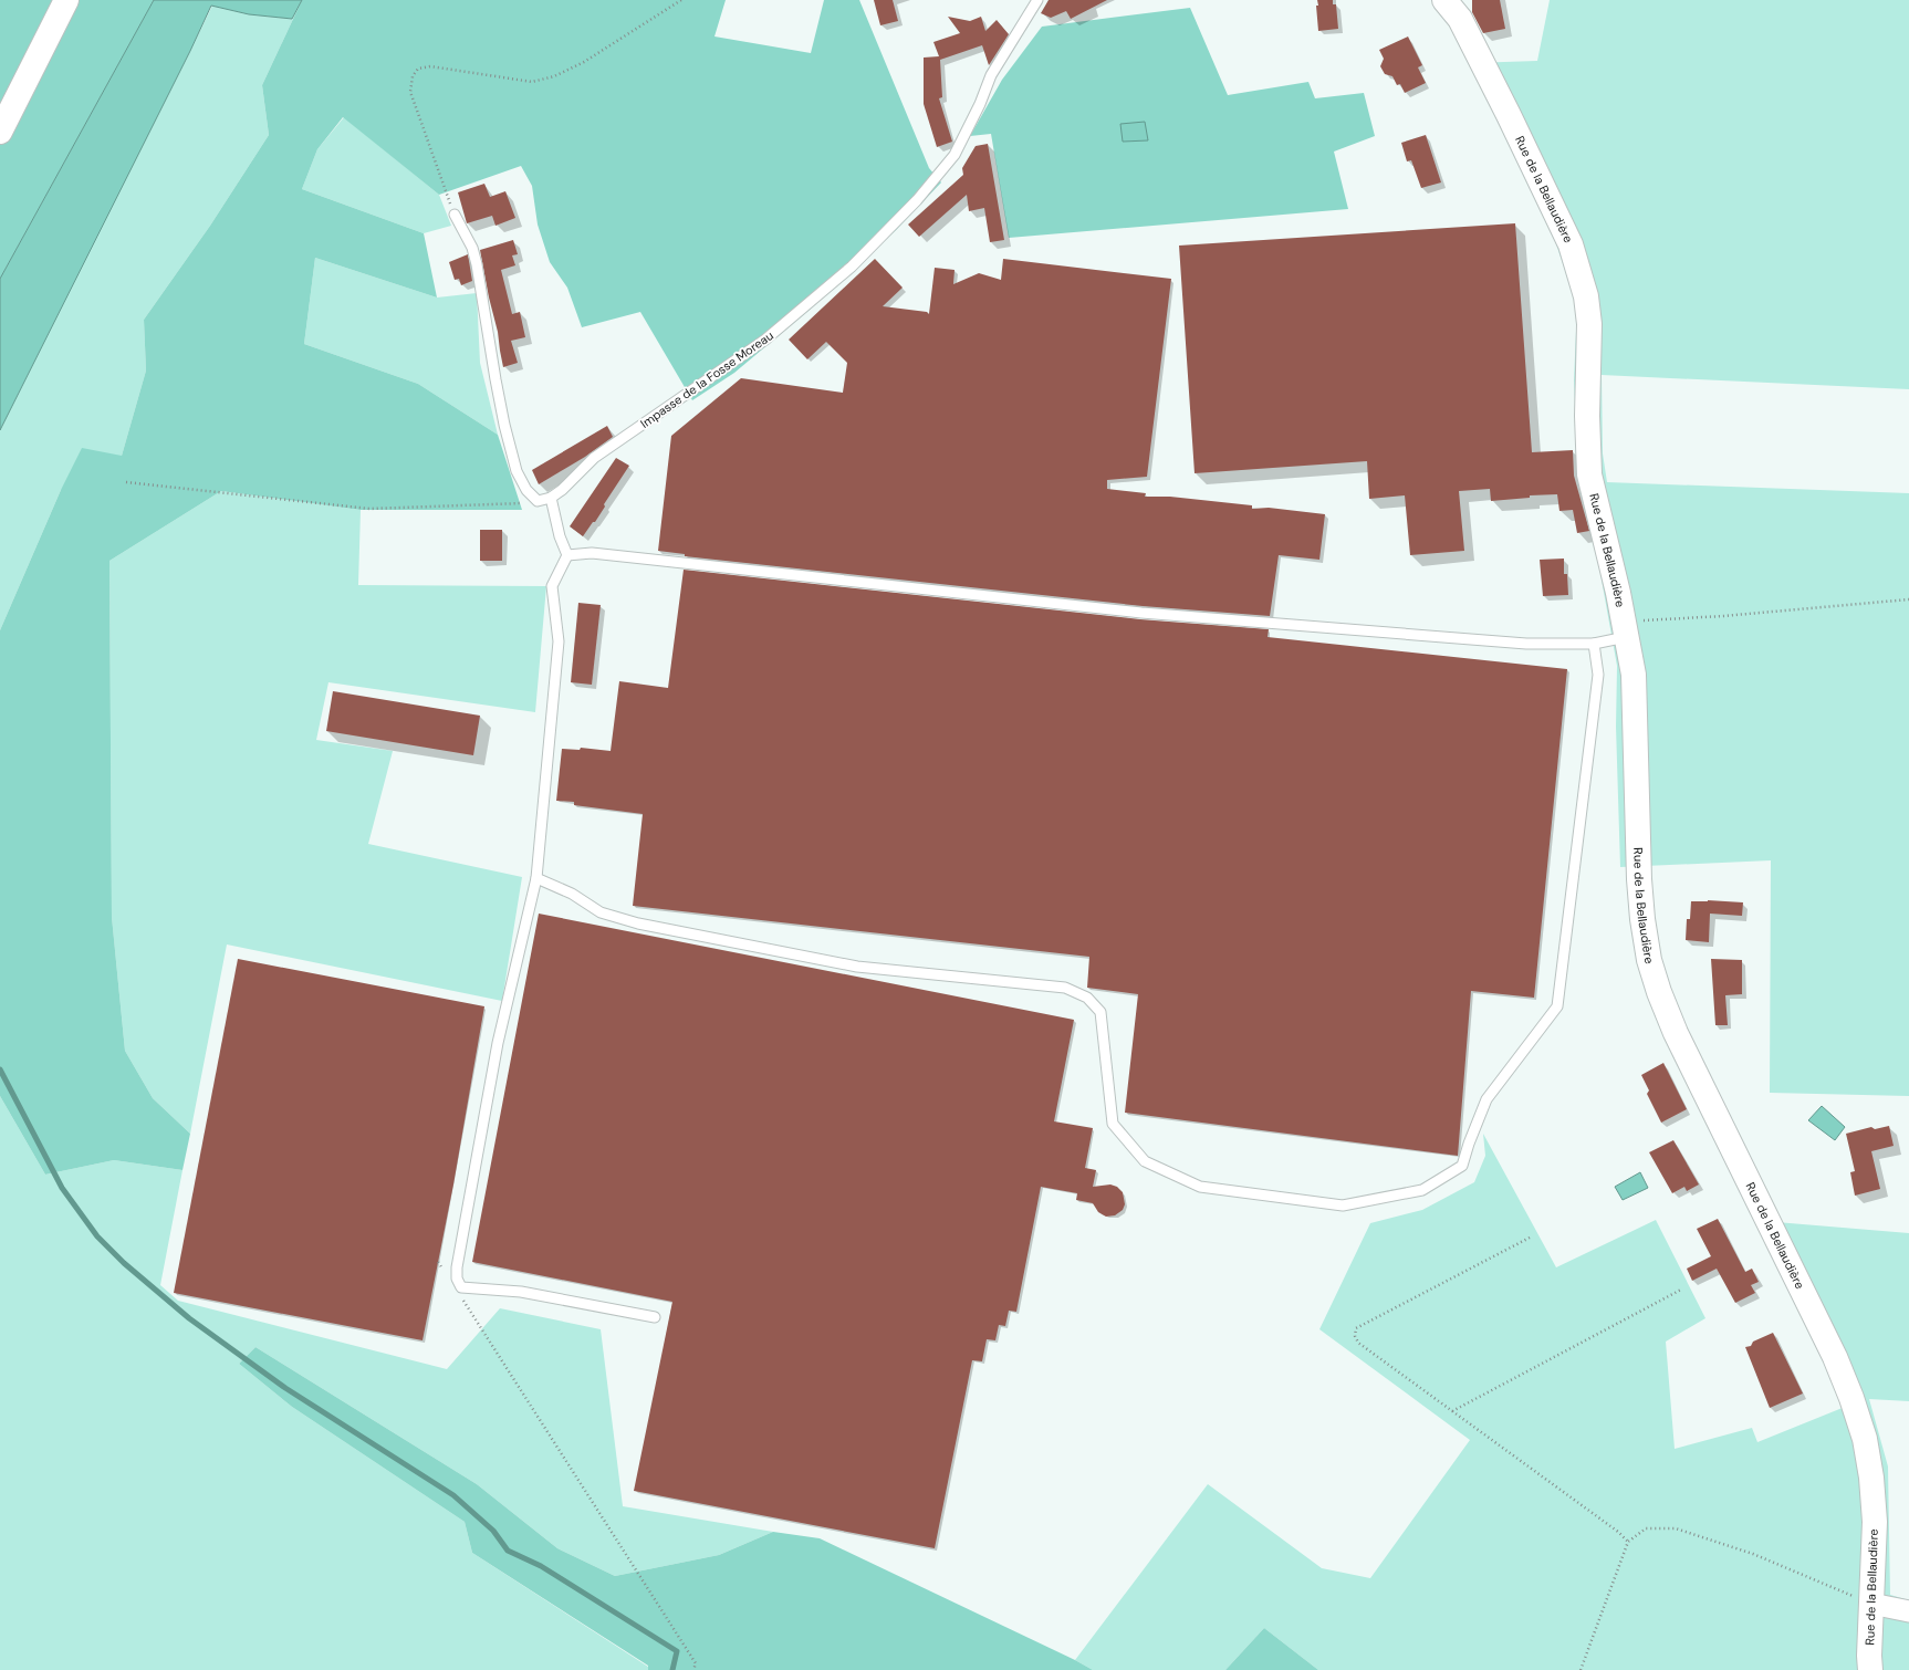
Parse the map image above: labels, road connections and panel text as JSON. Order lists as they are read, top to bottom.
{
  "streets": {
    "street": ["Rue de la Bellaudière"],
    "lane": ["Impasse de la Fosse Moreau"]
  }
}
